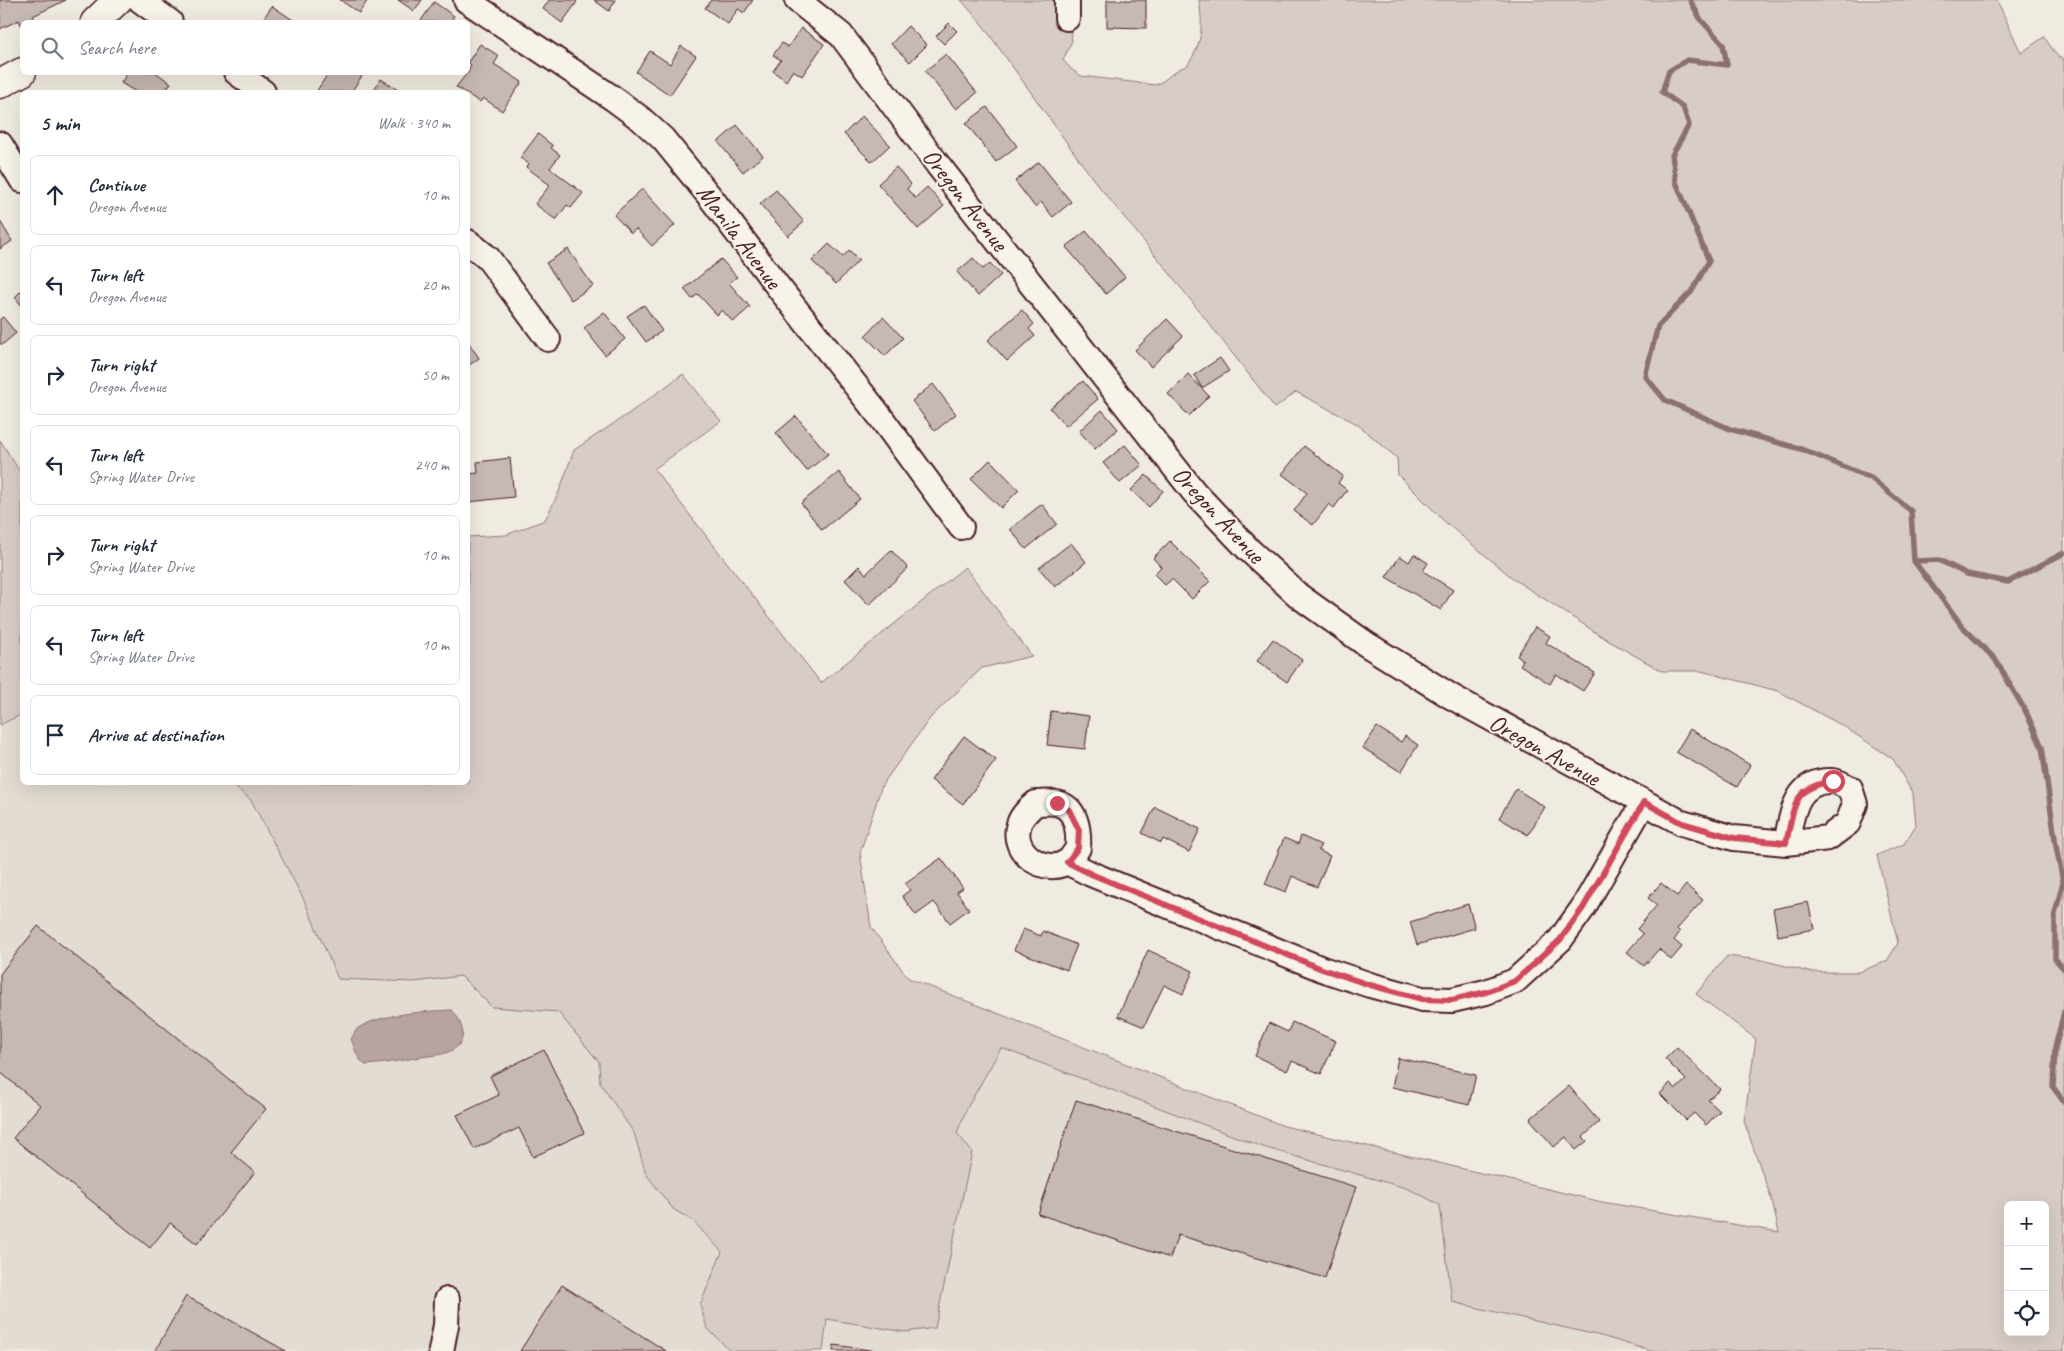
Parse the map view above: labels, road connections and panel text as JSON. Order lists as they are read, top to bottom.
{
  "streets": {
    "street": ["Oregon Avenue", "Manila Avenue"]
  },
  "page": {
    "search": "Search here",
    "heading": ["5 min", "Walk · 340 m"],
    "list": [
      ["Continue", "Oregon Avenue", "10 m"],
      ["Turn left", "Oregon Avenue", "20 m"],
      ["Turn right", "Oregon Avenue", "50 m"],
      ["Turn left", "Spring Water Drive", "240 m"],
      ["Turn right", "Spring Water Drive", "10 m"],
      ["Turn left", "Spring Water Drive", "10 m"],
      "Arrive at destination"
    ],
    "map_buttons": ["+", "−"]
  }
}
